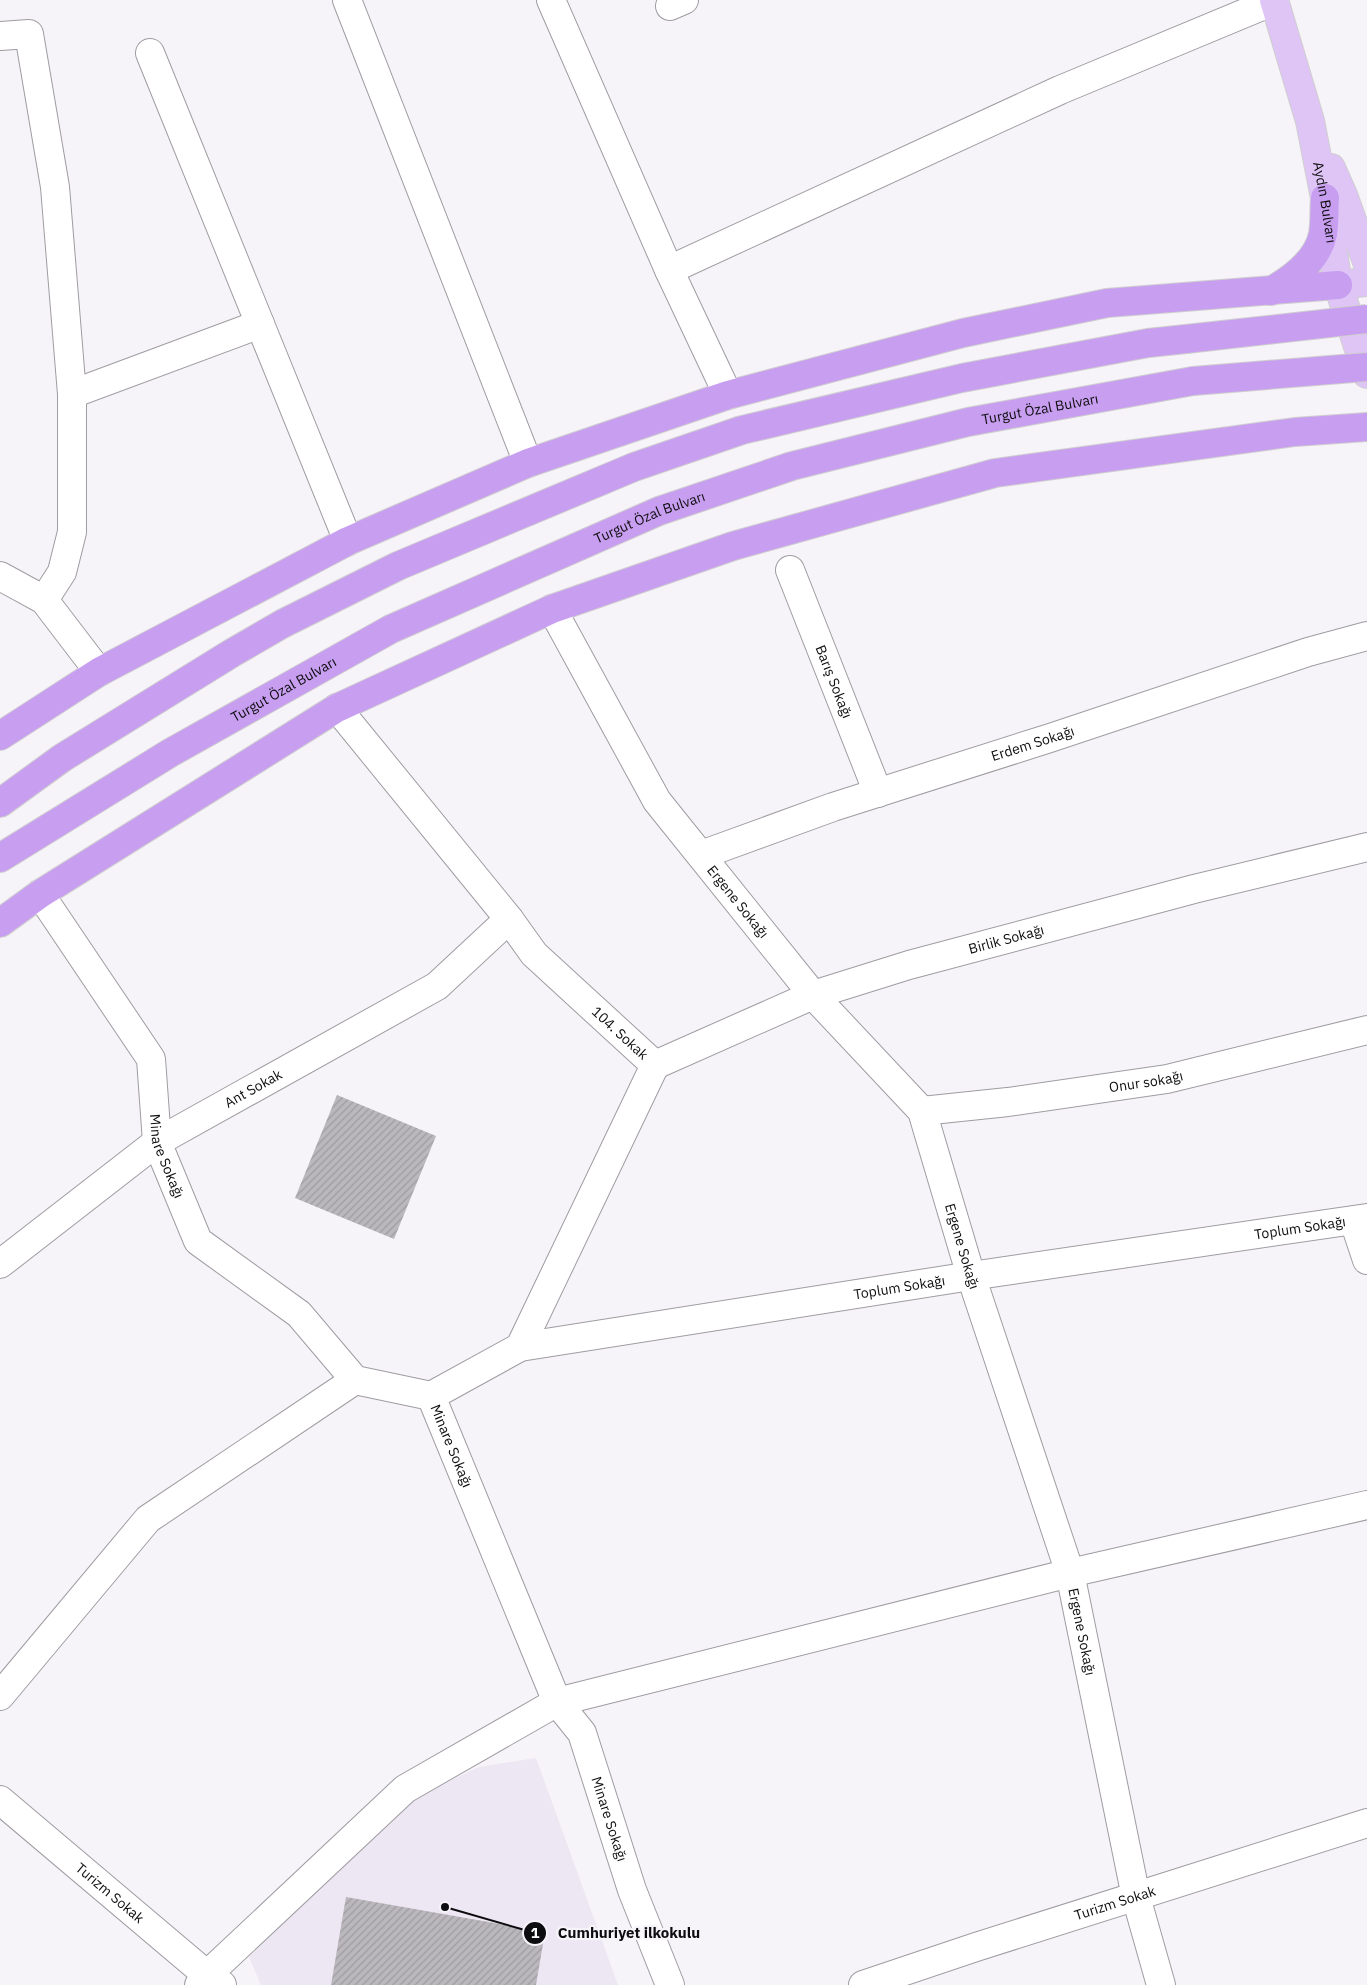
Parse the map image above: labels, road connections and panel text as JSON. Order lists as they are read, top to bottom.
{
  "streets": {
    "highway": ["Turgut Özal Bulvarı"],
    "main road": ["Aydın Bulvarı"],
    "street": [
      "Barış Sokağı",
      "Erdem Sokağı",
      "Ergene Sokağı",
      "Birlik Sokağı",
      "104. Sokak",
      "Onur sokağı",
      "Ant Sokak",
      "Minare Sokağı",
      "Toplum Sokağı",
      "Turizm Sokak"
    ]
  },
  "crossings": [
    ["Barış Sokağı", "Erdem Sokağı"],
    ["Erdem Sokağı", "Ergene Sokağı"],
    ["Ergene Sokağı", "Birlik Sokağı"],
    ["Ergene Sokağı", "Onur sokağı"],
    ["Ergene Sokağı", "Toplum Sokağı"],
    ["Ergene Sokağı", "Turizm Sokak"],
    ["Birlik Sokağı", "104. Sokak"],
    ["104. Sokak", "Ant Sokak"],
    ["104. Sokak", "Toplum Sokağı"],
    ["Ant Sokak", "Minare Sokağı"]
  ],
  "places": ["Cumhuriyet ilkokulu"]
}
